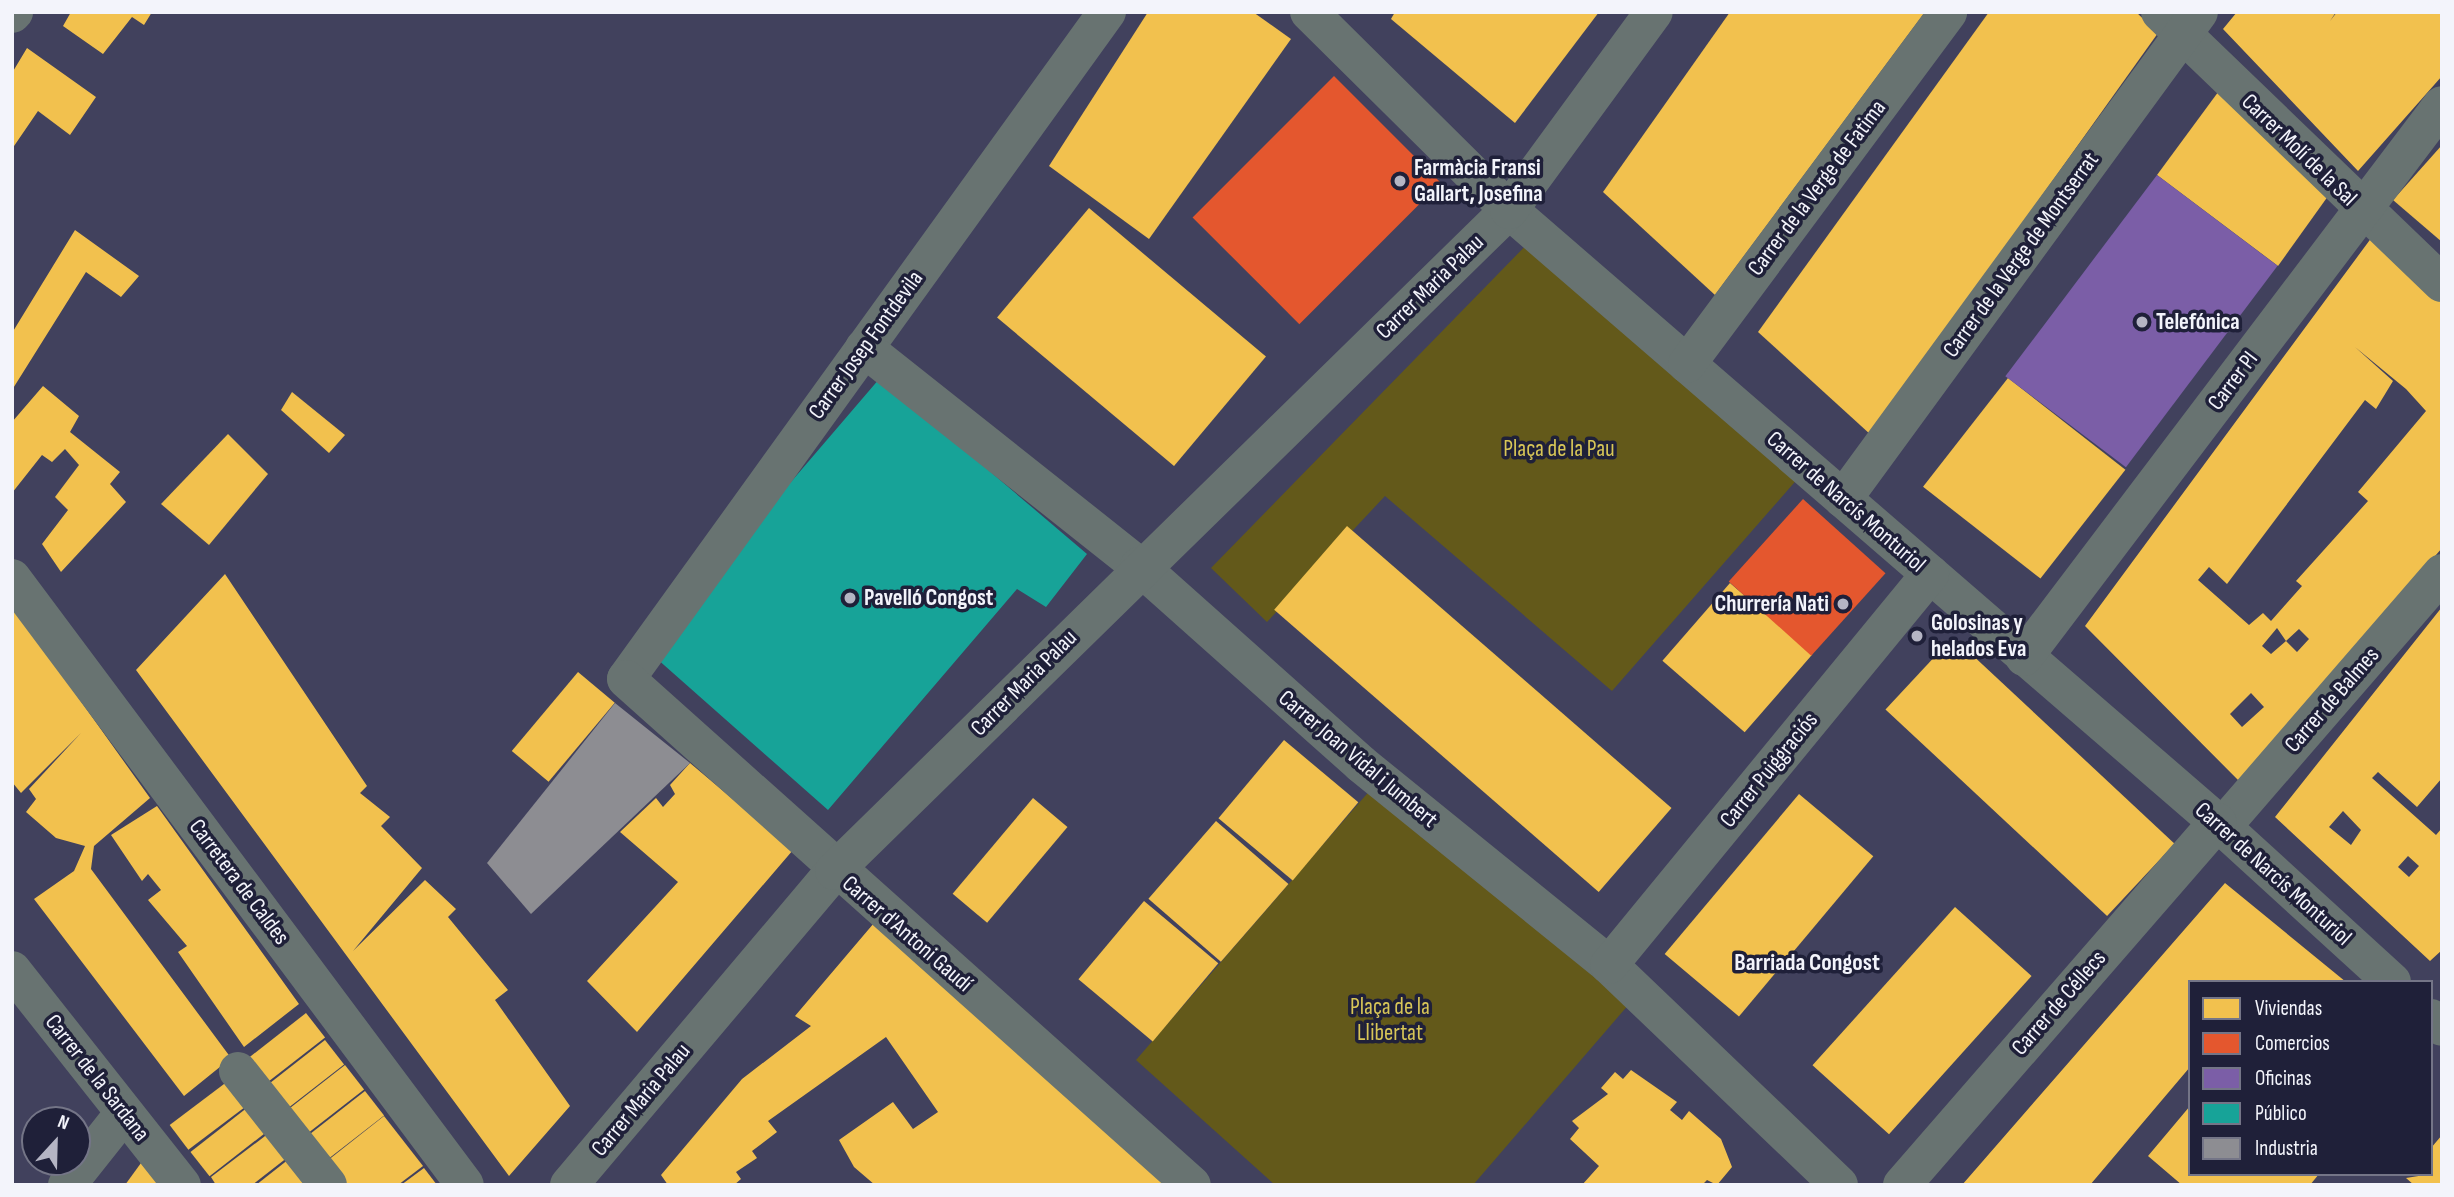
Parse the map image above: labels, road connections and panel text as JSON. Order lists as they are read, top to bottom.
{
  "streets": {
    "street": [
      "Carrer Molí de la Sal",
      "Carrer de la Verge de Fatima",
      "Carrer de la Verge de Montserrat",
      "Carrer Maria Palau",
      "Carrer Josep Fontdevila",
      "Carrer PI",
      "Carrer de Narcís Monturiol",
      "Carrer de Balmes",
      "Carrer Joan Vidal i Jumbert",
      "Carrer Puiggraciós",
      "Carretera de Caldes",
      "Carrer d'Antoni Gaudí",
      "Carrer de Céllecs",
      "Carrer de la Sardana"
    ]
  },
  "crossings": [
    ["Carrer Molí de la Sal", "Carrer de la Verge de Montserrat"],
    ["Carrer Molí de la Sal", "Carrer PI"],
    ["Carrer de la Verge de Fatima", "Carrer de Narcís Monturiol"],
    ["Carrer de la Verge de Montserrat", "Carrer de Narcís Monturiol"],
    ["Carrer Maria Palau", "Carrer de Narcís Monturiol"],
    ["Carrer Maria Palau", "Carrer Joan Vidal i Jumbert"],
    ["Carrer Maria Palau", "Carrer d'Antoni Gaudí"],
    ["Carrer Josep Fontdevila", "Carrer Joan Vidal i Jumbert"],
    ["Carrer Josep Fontdevila", "Carrer d'Antoni Gaudí"],
    ["Carrer PI", "Carrer de Narcís Monturiol"],
    ["Carrer de Narcís Monturiol", "Carrer de Balmes"],
    ["Carrer de Narcís Monturiol", "Carrer Puiggraciós"],
    ["Carrer de Narcís Monturiol", "Carrer de Céllecs"],
    ["Carrer de Balmes", "Carrer de Céllecs"],
    ["Carrer Joan Vidal i Jumbert", "Carrer Puiggraciós"]
  ],
  "districts": ["Barriada Congost"],
  "parks": ["Plaça de la Pau", "Plaça de la Llibertat"],
  "places": [
    "Farmàcia Fransi Gallart, Josefina",
    "Telefónica",
    "Pavelló Congost",
    "Churrería Nati",
    "Golosinas y helados Eva"
  ],
  "legend": [
    "Viviendas",
    "Comercios",
    "Oficinas",
    "Público",
    "Industria"
  ],
  "north": "top"
}
